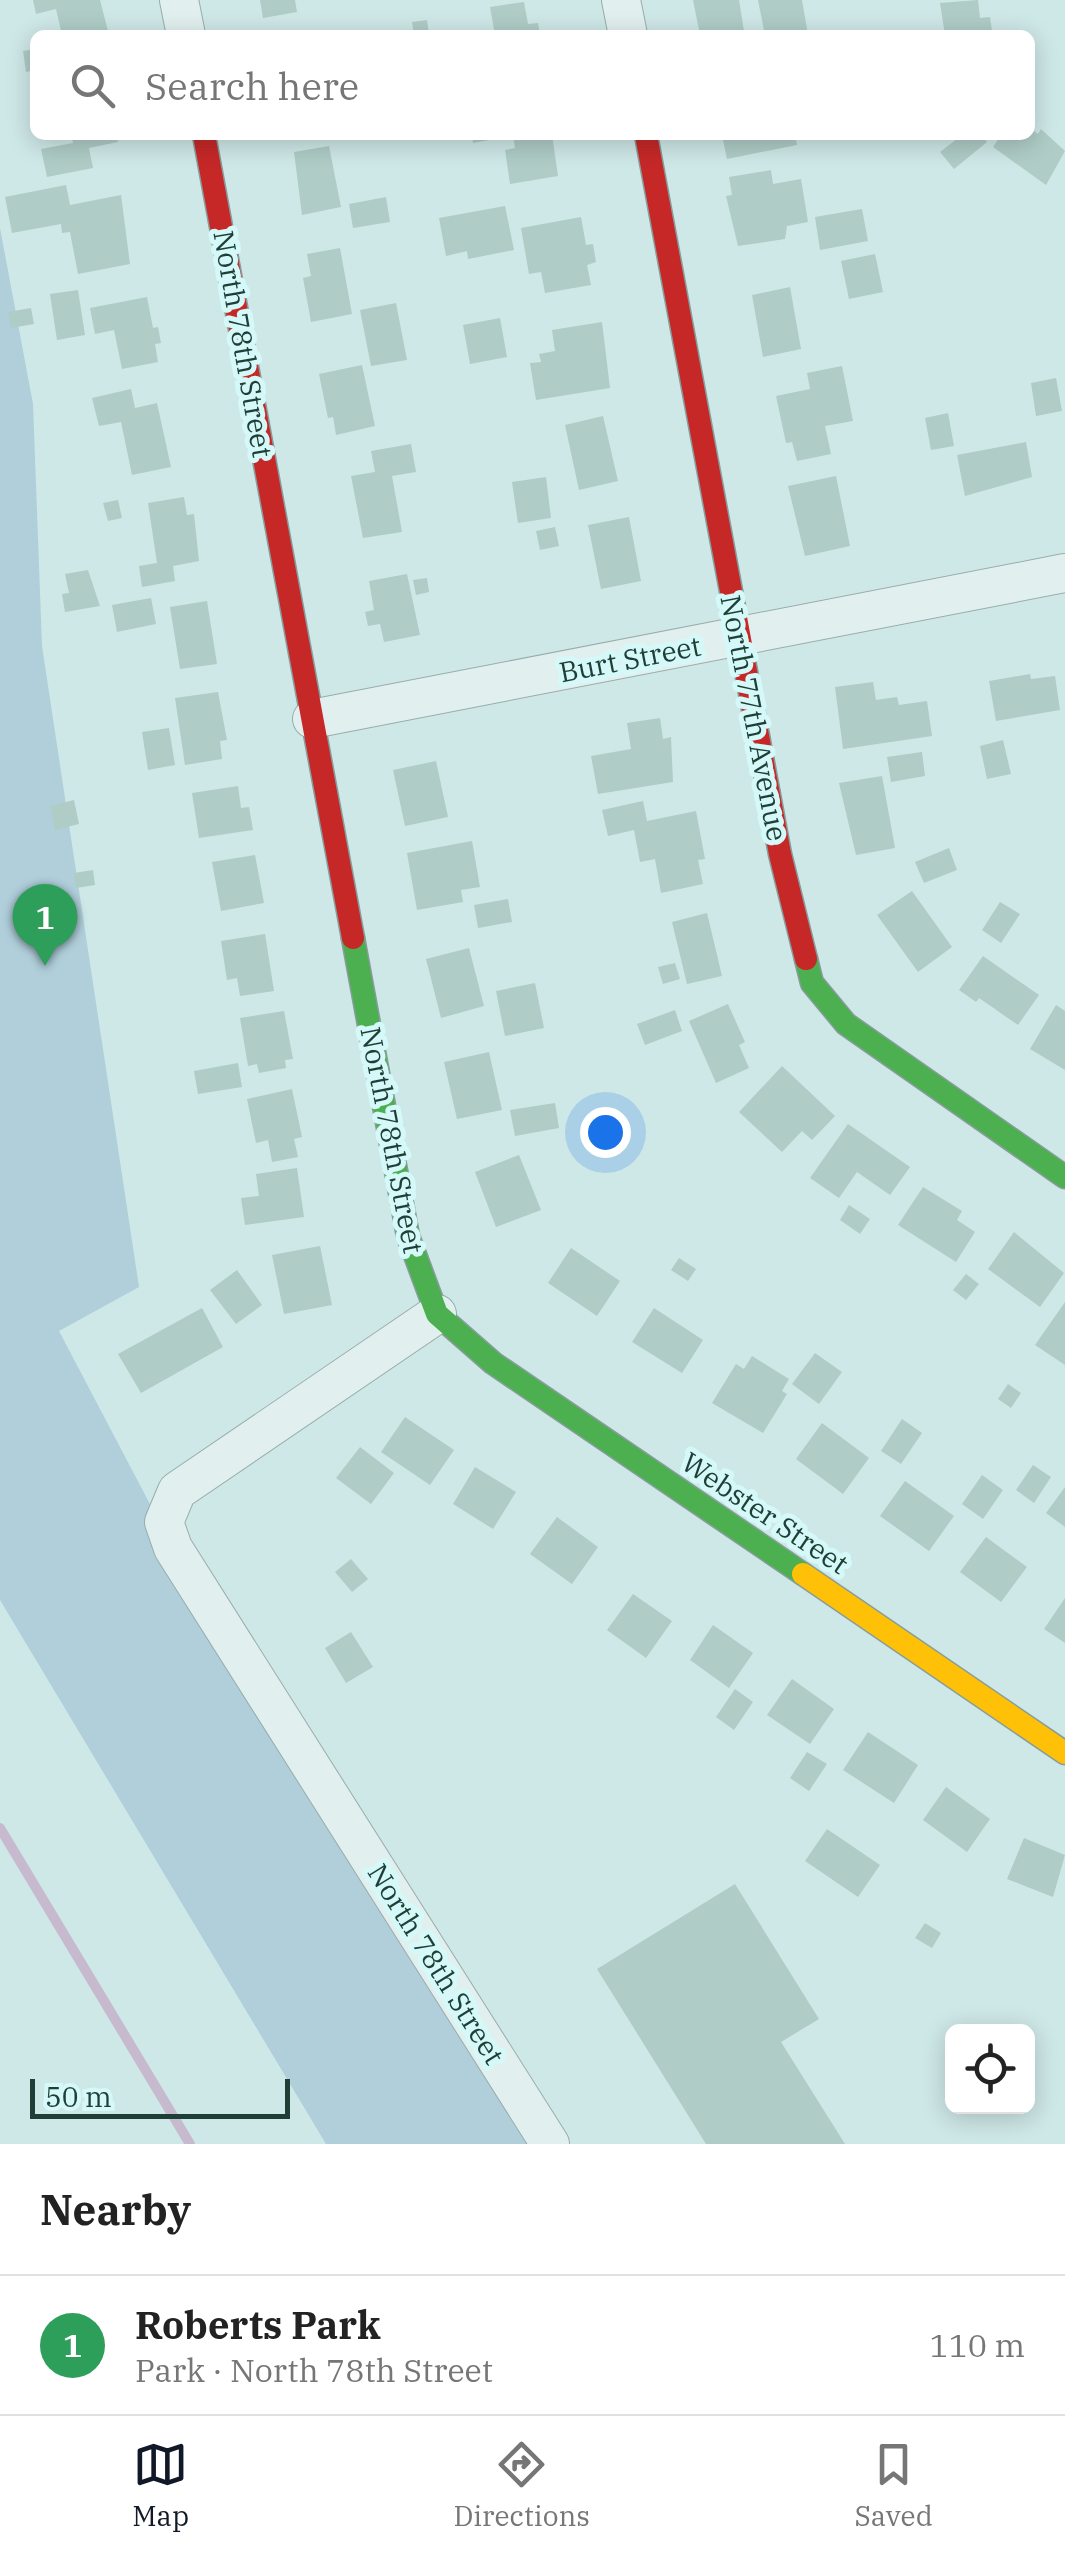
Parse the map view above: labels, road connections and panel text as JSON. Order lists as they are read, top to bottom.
{
  "streets": {
    "street": [
      "North 78th Street",
      "Burt Street",
      "North 77th Avenue",
      "Webster Street"
    ]
  },
  "crossings": [
    ["North 78th Street", "Burt Street"],
    ["North 78th Street", "Webster Street"],
    ["Burt Street", "North 77th Avenue"]
  ],
  "scale_bar": "50 m",
  "page": {
    "search": "Search here",
    "pins": "1",
    "scale": "50 m",
    "heading": "Nearby",
    "list": [
      {
        "mark": "1",
        "name": "Roberts Park",
        "note": "Park · North 78th Street",
        "value": "110 m"
      }
    ],
    "nav": ["Map", "Directions", "Saved"]
  }
}
